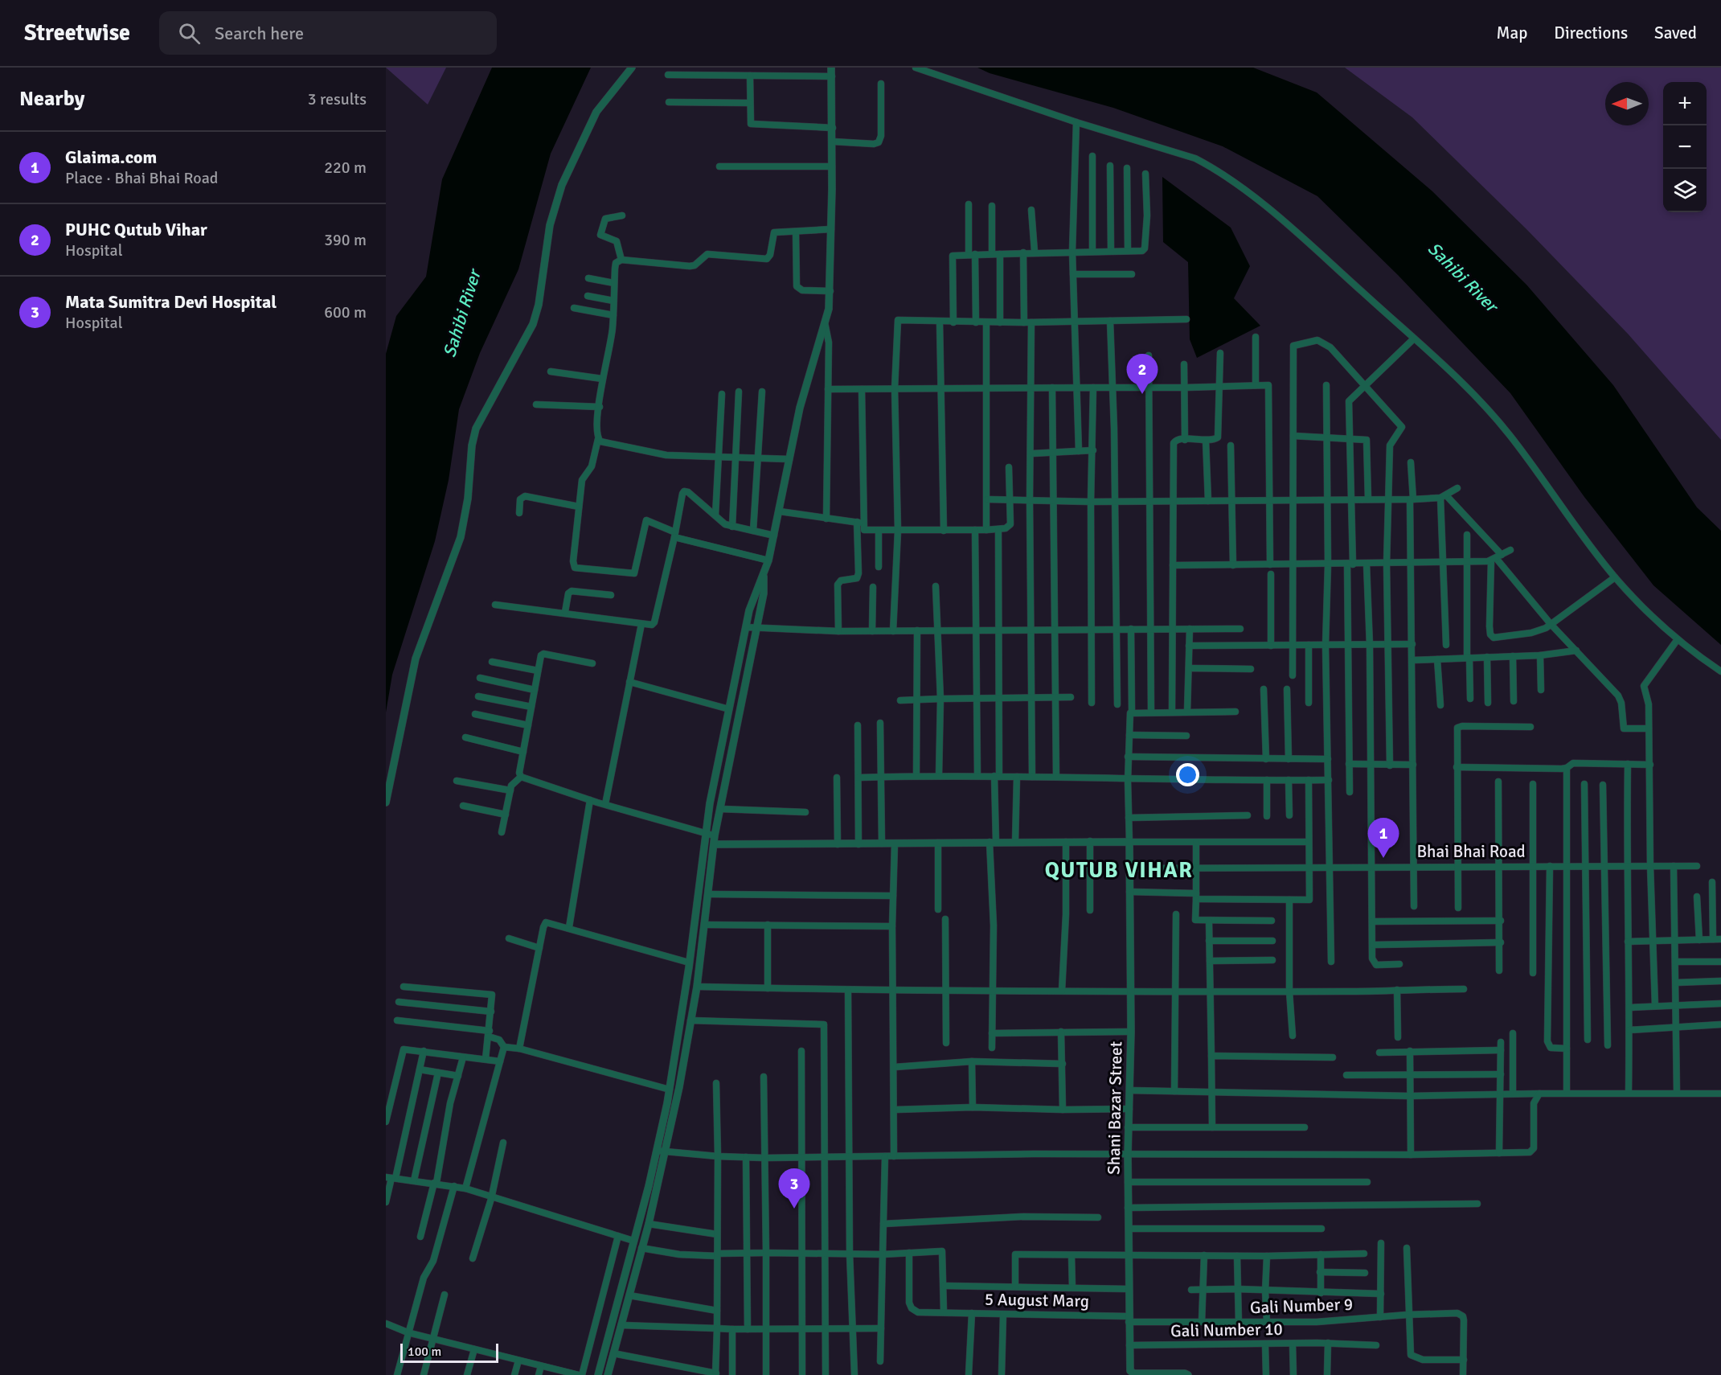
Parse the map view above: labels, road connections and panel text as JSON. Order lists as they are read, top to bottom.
{
  "streets": {
    "street": [
      "Bhai Bhai Road",
      "Shani Bazar Street",
      "5 August Marg",
      "Gali Number 9",
      "Gali Number 10"
    ]
  },
  "crossings": [
    ["Bhai Bhai Road", "Shani Bazar Street"],
    ["Shani Bazar Street", "5 August Marg"],
    ["Shani Bazar Street", "Gali Number 9"],
    ["Shani Bazar Street", "Gali Number 10"],
    ["5 August Marg", "Gali Number 9"]
  ],
  "districts": ["QUTUB VIHAR"],
  "water": ["Sahibi River"],
  "scale_bar": "100 m",
  "north": "left",
  "page": {
    "header": "Streetwise",
    "search": "Search here",
    "nav": ["Map", "Directions", "Saved"],
    "heading": ["Nearby", "3 results"],
    "map_buttons": ["+", "−"],
    "list": [
      {
        "mark": "1",
        "name": "Glaima.com",
        "note": "Place · Bhai Bhai Road",
        "value": "220 m"
      },
      {
        "mark": "2",
        "name": "PUHC Qutub Vihar",
        "note": "Hospital",
        "value": "390 m"
      },
      {
        "mark": "3",
        "name": "Mata Sumitra Devi Hospital",
        "note": "Hospital",
        "value": "600 m"
      }
    ],
    "pins": ["2", "1", "3"],
    "scale": "100 m"
  }
}
